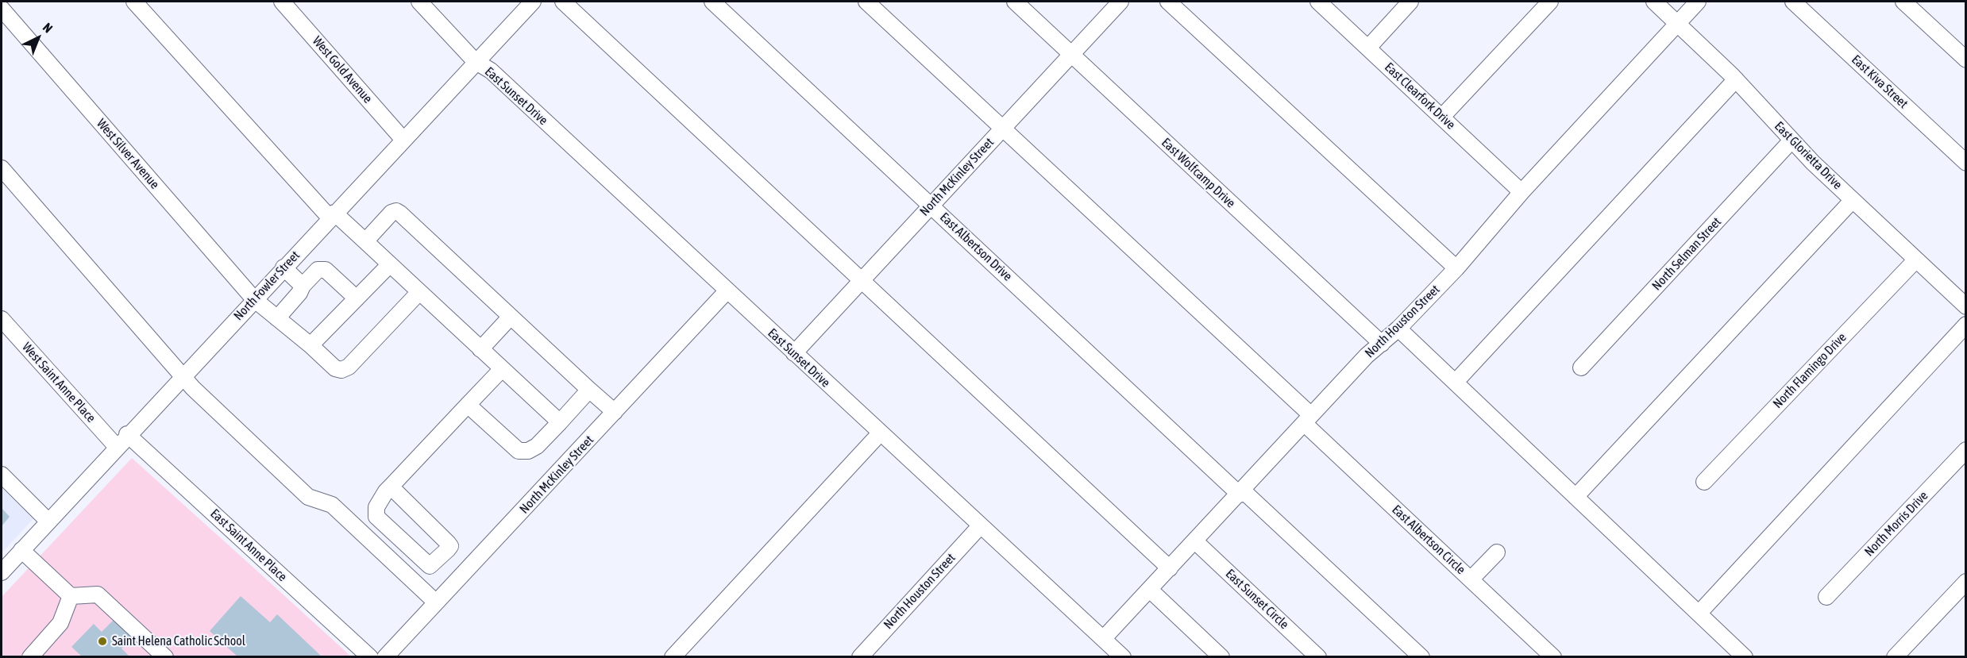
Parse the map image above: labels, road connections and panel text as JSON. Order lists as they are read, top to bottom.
{
  "streets": {
    "street": [
      "West Gold Avenue",
      "East Kiva Street",
      "East Sunset Drive",
      "East Clearfork Drive",
      "West Silver Avenue",
      "East Glorietta Drive",
      "East Wolfcamp Drive",
      "North McKinley Street",
      "East Albertson Drive",
      "North Selman Street",
      "North Fowler Street",
      "North Houston Street",
      "North Flamingo Drive",
      "West Saint Anne Place",
      "North Morris Drive",
      "East Albertson Circle",
      "East Saint Anne Place",
      "East Sunset Circle"
    ]
  },
  "crossings": [
    ["West Gold Avenue", "North Fowler Street"],
    ["East Sunset Drive", "North McKinley Street"],
    ["East Sunset Drive", "North Fowler Street"],
    ["East Sunset Drive", "North Houston Street"],
    ["East Clearfork Drive", "North Houston Street"],
    ["West Silver Avenue", "North Fowler Street"],
    ["East Glorietta Drive", "North Selman Street"],
    ["East Glorietta Drive", "North Houston Street"],
    ["East Glorietta Drive", "North Flamingo Drive"],
    ["East Wolfcamp Drive", "North McKinley Street"],
    ["East Wolfcamp Drive", "North Houston Street"],
    ["North McKinley Street", "East Albertson Drive"],
    ["North McKinley Street", "East Albertson Circle"],
    ["East Albertson Drive", "North Houston Street"],
    ["North Fowler Street", "West Saint Anne Place"],
    ["North Fowler Street", "East Saint Anne Place"],
    ["North Houston Street", "East Albertson Circle"],
    ["North Houston Street", "East Sunset Circle"]
  ],
  "places": ["Saint Helena Catholic School"],
  "north": "top right"
}
